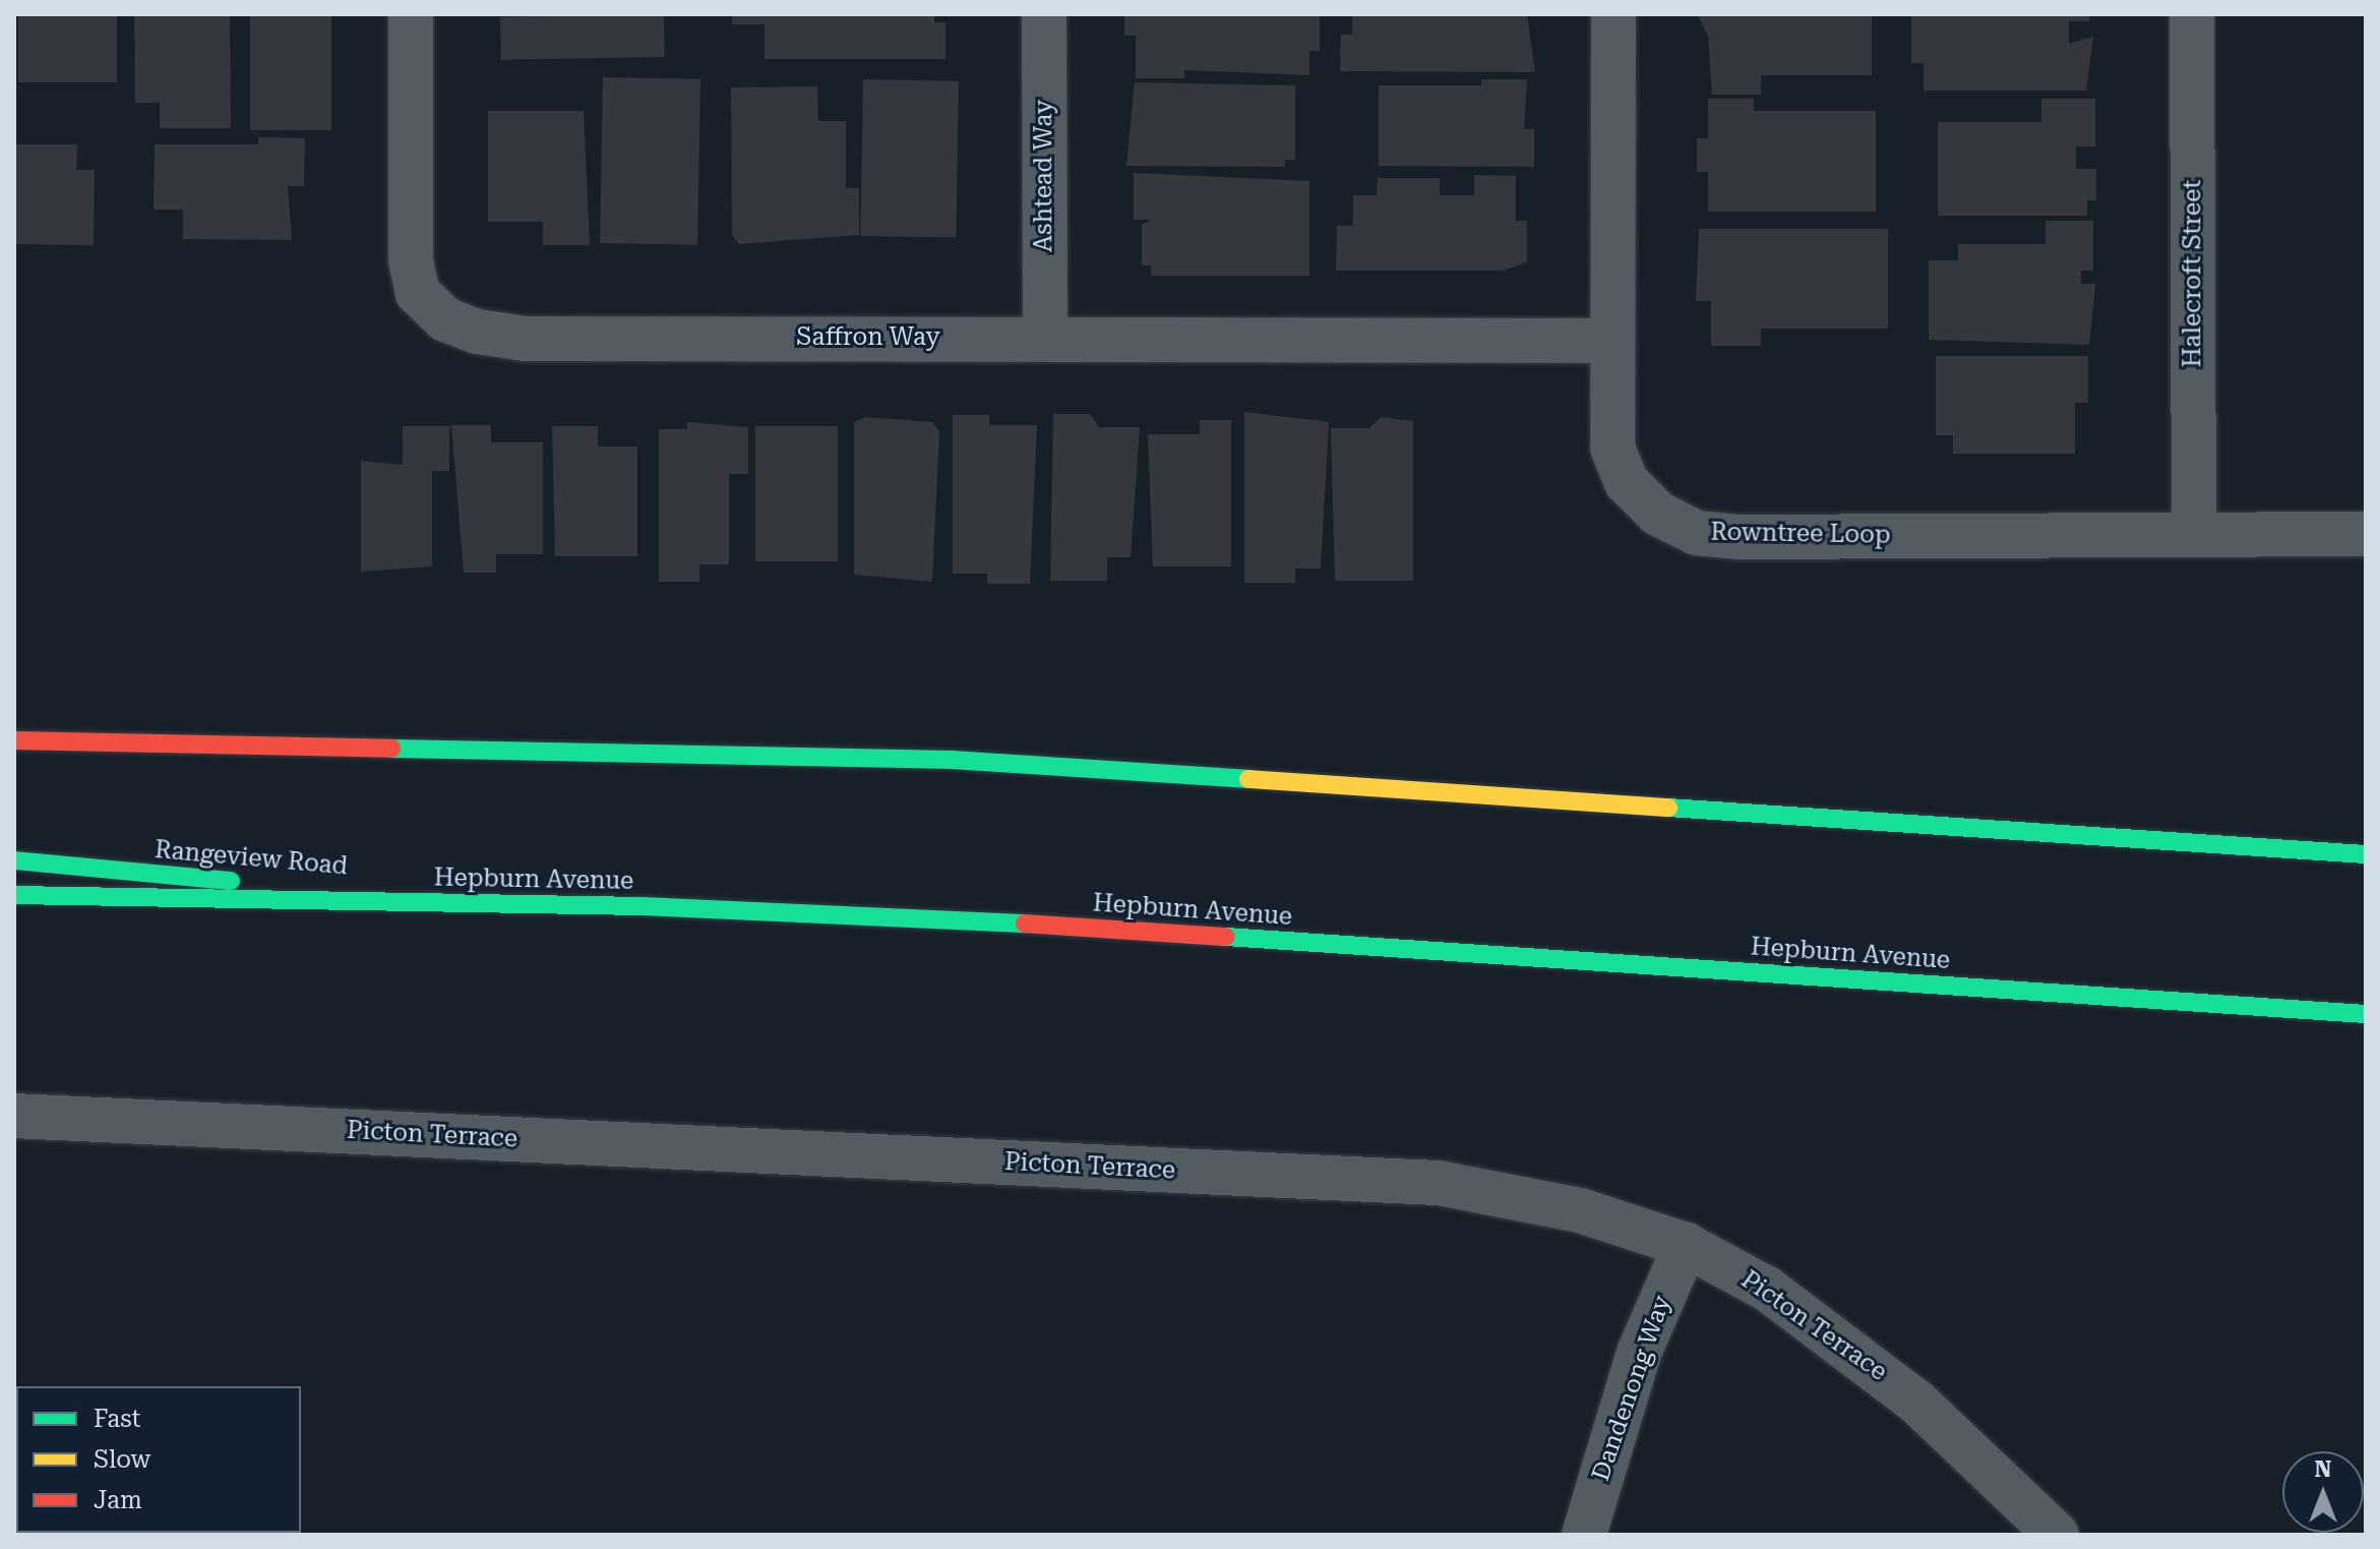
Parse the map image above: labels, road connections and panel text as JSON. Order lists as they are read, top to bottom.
{
  "streets": {
    "main road": ["Rangeview Road", "Hepburn Avenue"],
    "street": [
      "Ashtead Way",
      "Halecroft Street",
      "Saffron Way",
      "Rowntree Loop",
      "Picton Terrace",
      "Dandenong Way"
    ]
  },
  "crossings": [
    ["Ashtead Way", "Saffron Way"],
    ["Halecroft Street", "Rowntree Loop"],
    ["Saffron Way", "Rowntree Loop"],
    ["Rangeview Road", "Hepburn Avenue"],
    ["Picton Terrace", "Dandenong Way"]
  ],
  "legend": ["Fast", "Slow", "Jam"],
  "north": "top"
}
